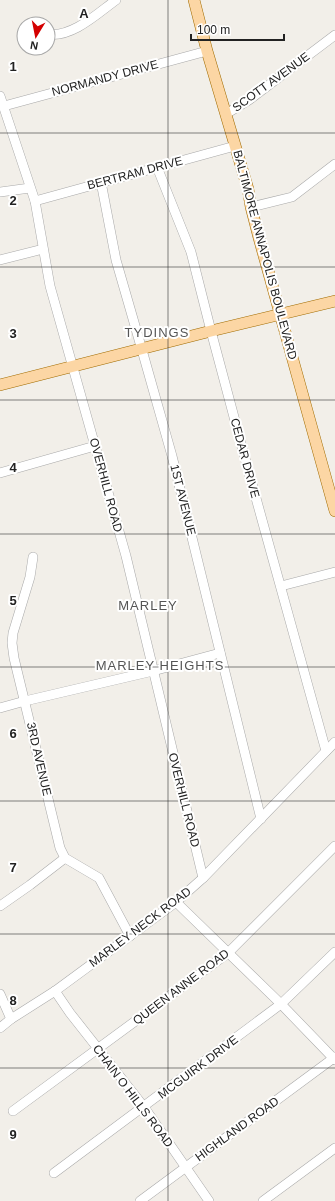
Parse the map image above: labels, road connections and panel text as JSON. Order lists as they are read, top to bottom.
{
  "streets": {
    "main road": ["BALTIMORE ANNAPOLIS BOULEVARD"],
    "street": [
      "NORMANDY DRIVE",
      "SCOTT AVENUE",
      "BERTRAM DRIVE",
      "CEDAR DRIVE",
      "OVERHILL ROAD",
      "1ST AVENUE",
      "3RD AVENUE",
      "MARLEY NECK ROAD",
      "QUEEN ANNE ROAD",
      "MCGUIRK DRIVE",
      "CHAIN O HILLS ROAD",
      "HIGHLAND ROAD"
    ]
  },
  "crossings": [
    ["NORMANDY DRIVE", "BALTIMORE ANNAPOLIS BOULEVARD"],
    ["NORMANDY DRIVE", "OVERHILL ROAD"],
    ["SCOTT AVENUE", "BALTIMORE ANNAPOLIS BOULEVARD"],
    ["BERTRAM DRIVE", "BALTIMORE ANNAPOLIS BOULEVARD"],
    ["BERTRAM DRIVE", "CEDAR DRIVE"],
    ["BERTRAM DRIVE", "OVERHILL ROAD"],
    ["BERTRAM DRIVE", "1ST AVENUE"],
    ["CEDAR DRIVE", "MARLEY NECK ROAD"],
    ["OVERHILL ROAD", "MARLEY NECK ROAD"],
    ["1ST AVENUE", "MARLEY NECK ROAD"],
    ["MARLEY NECK ROAD", "CHAIN O HILLS ROAD"],
    ["QUEEN ANNE ROAD", "CHAIN O HILLS ROAD"],
    ["MCGUIRK DRIVE", "CHAIN O HILLS ROAD"],
    ["CHAIN O HILLS ROAD", "HIGHLAND ROAD"]
  ],
  "districts": ["TYDINGS", "MARLEY", "MARLEY HEIGHTS"],
  "scale_bar": "100 m",
  "north": "bottom",
  "grid": {
    "columns": ["A"],
    "rows": [
      "1",
      "2",
      "3",
      "4",
      "5",
      "6",
      "7",
      "8",
      "9"
    ]
  }
}
